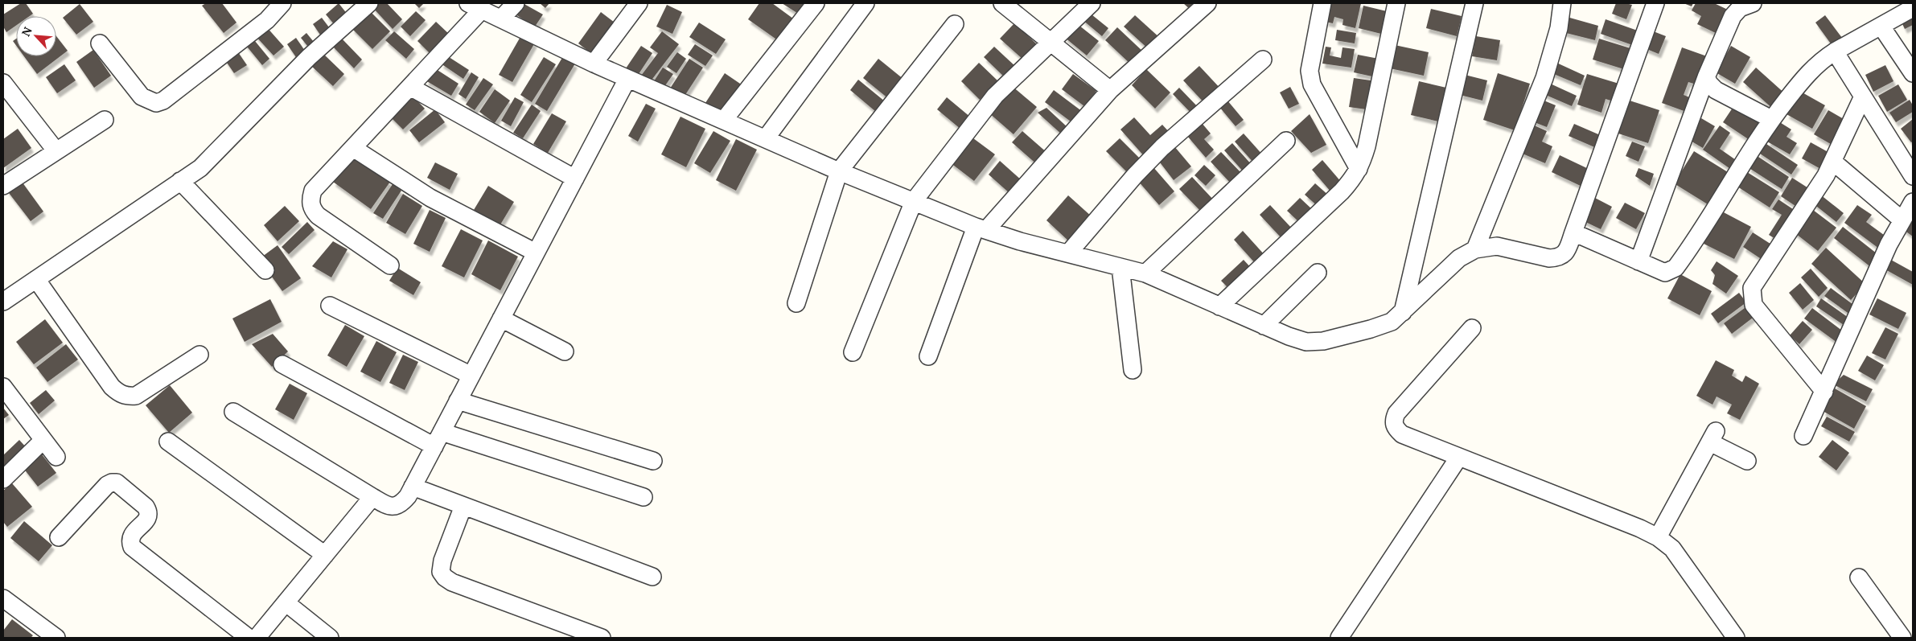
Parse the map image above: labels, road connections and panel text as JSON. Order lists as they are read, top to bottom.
{
  "north": "top left"
}
